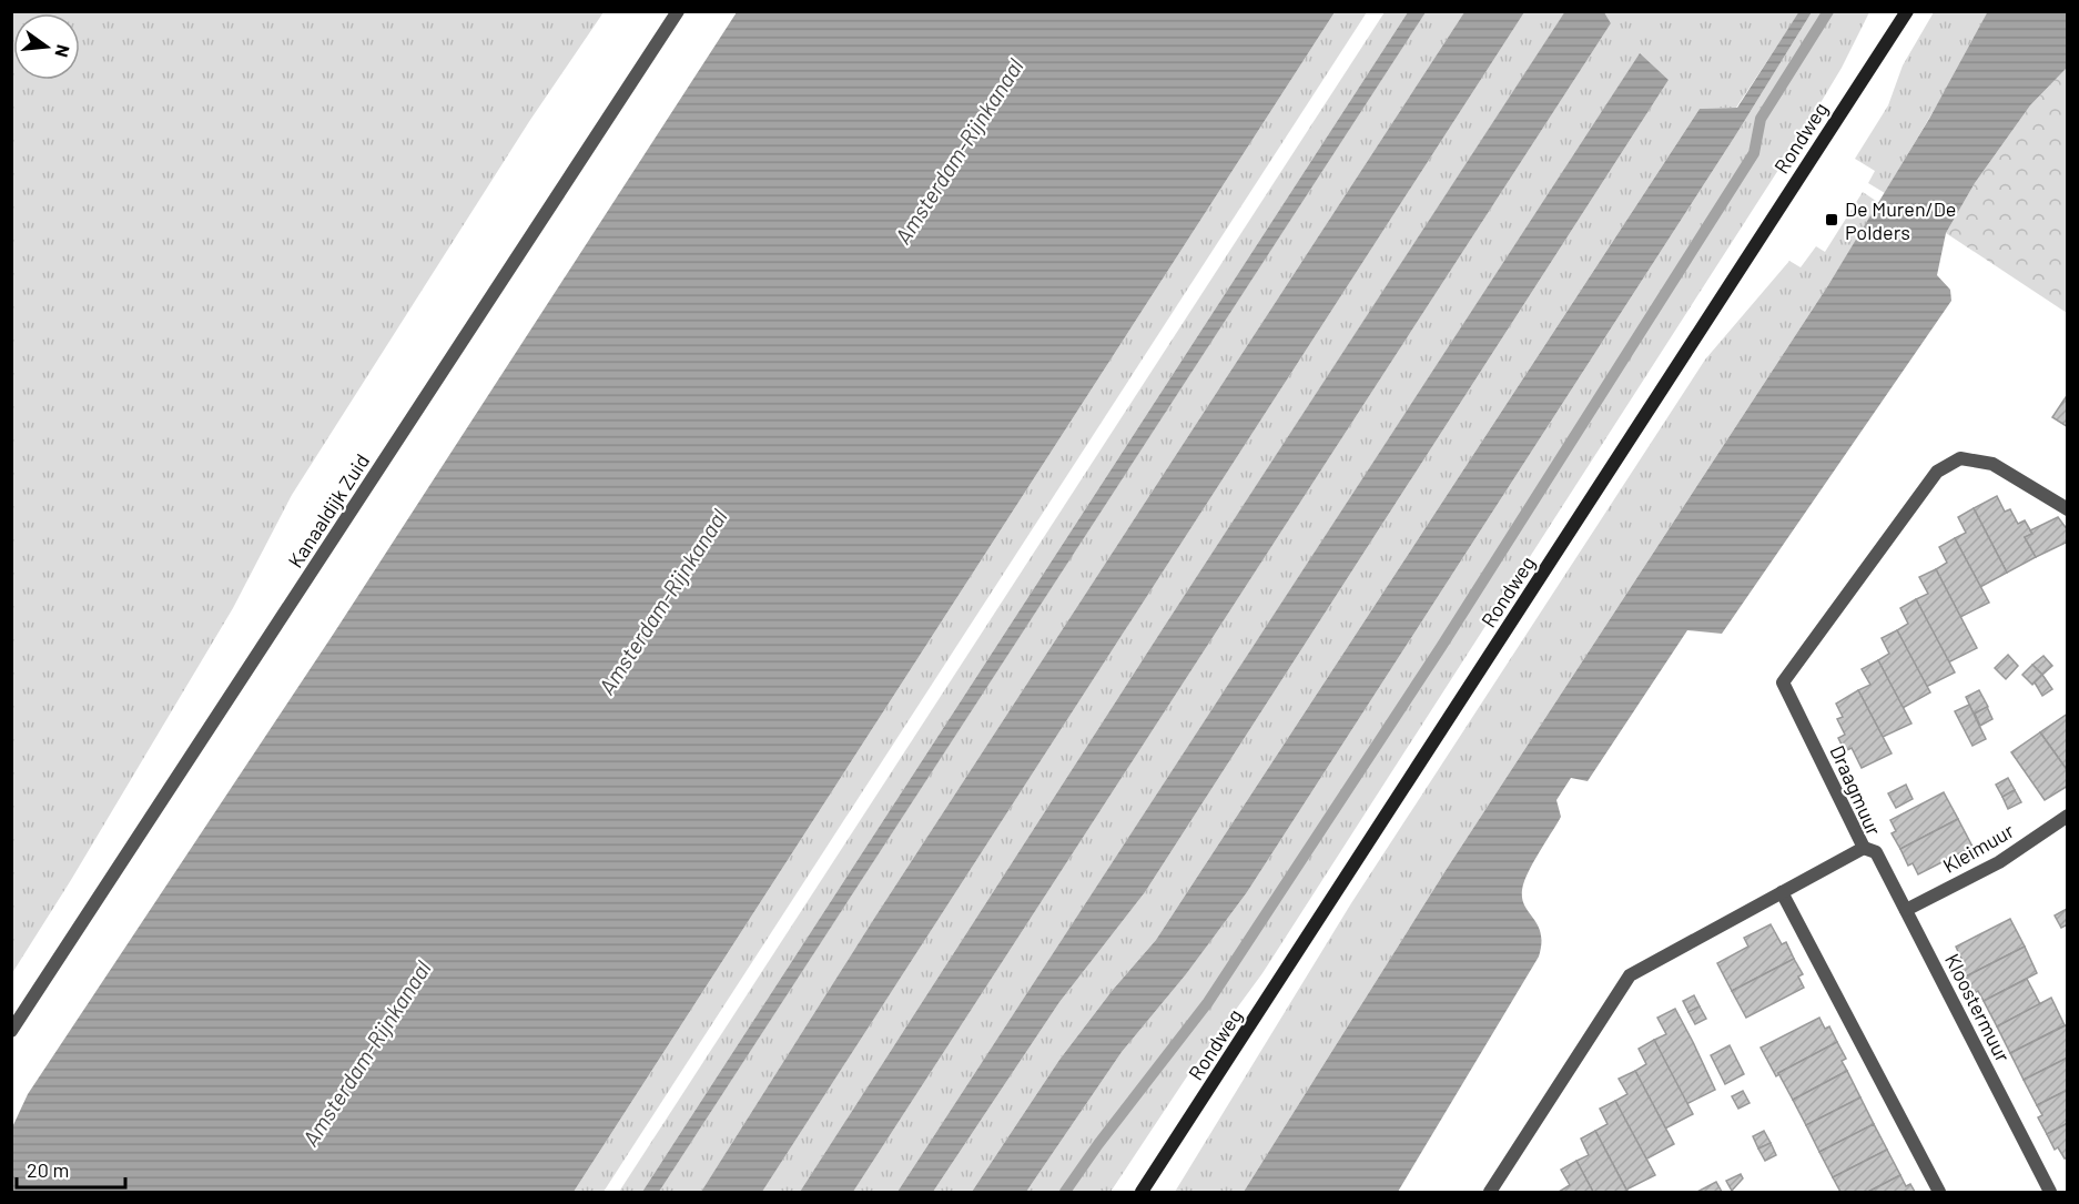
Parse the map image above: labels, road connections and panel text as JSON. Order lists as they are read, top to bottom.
{
  "streets": {
    "main road": ["Rondweg"],
    "street": [
      "Kanaaldijk Zuid",
      "Draagmuur",
      "Kleimuur",
      "Kloostermuur"
    ]
  },
  "crossings": [
    ["Draagmuur", "Kloostermuur"],
    ["Kleimuur", "Kloostermuur"]
  ],
  "water": ["Amsterdam-Rijnkanaal"],
  "places": {
    "transit": ["De Muren/De Polders"]
  },
  "scale_bar": "20 m",
  "north": "right"
}
